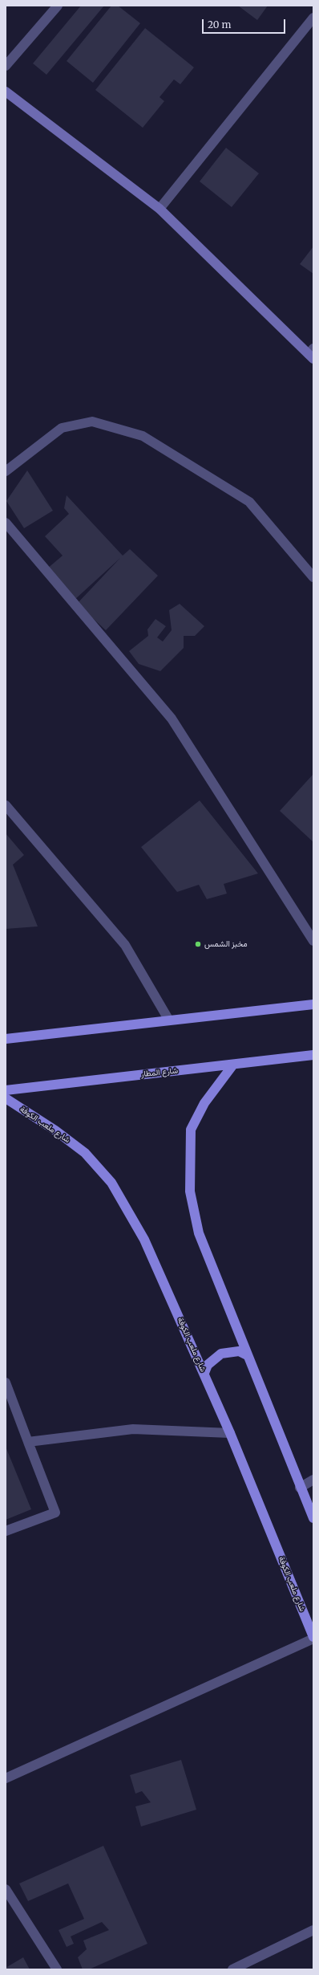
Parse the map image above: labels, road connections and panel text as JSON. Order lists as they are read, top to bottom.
{
  "streets": {
    "main road": ["شارع المطار", "شارع ملعب الكوفة"]
  },
  "places": ["مخبز الشمس"],
  "scale_bar": "20 m"
}
